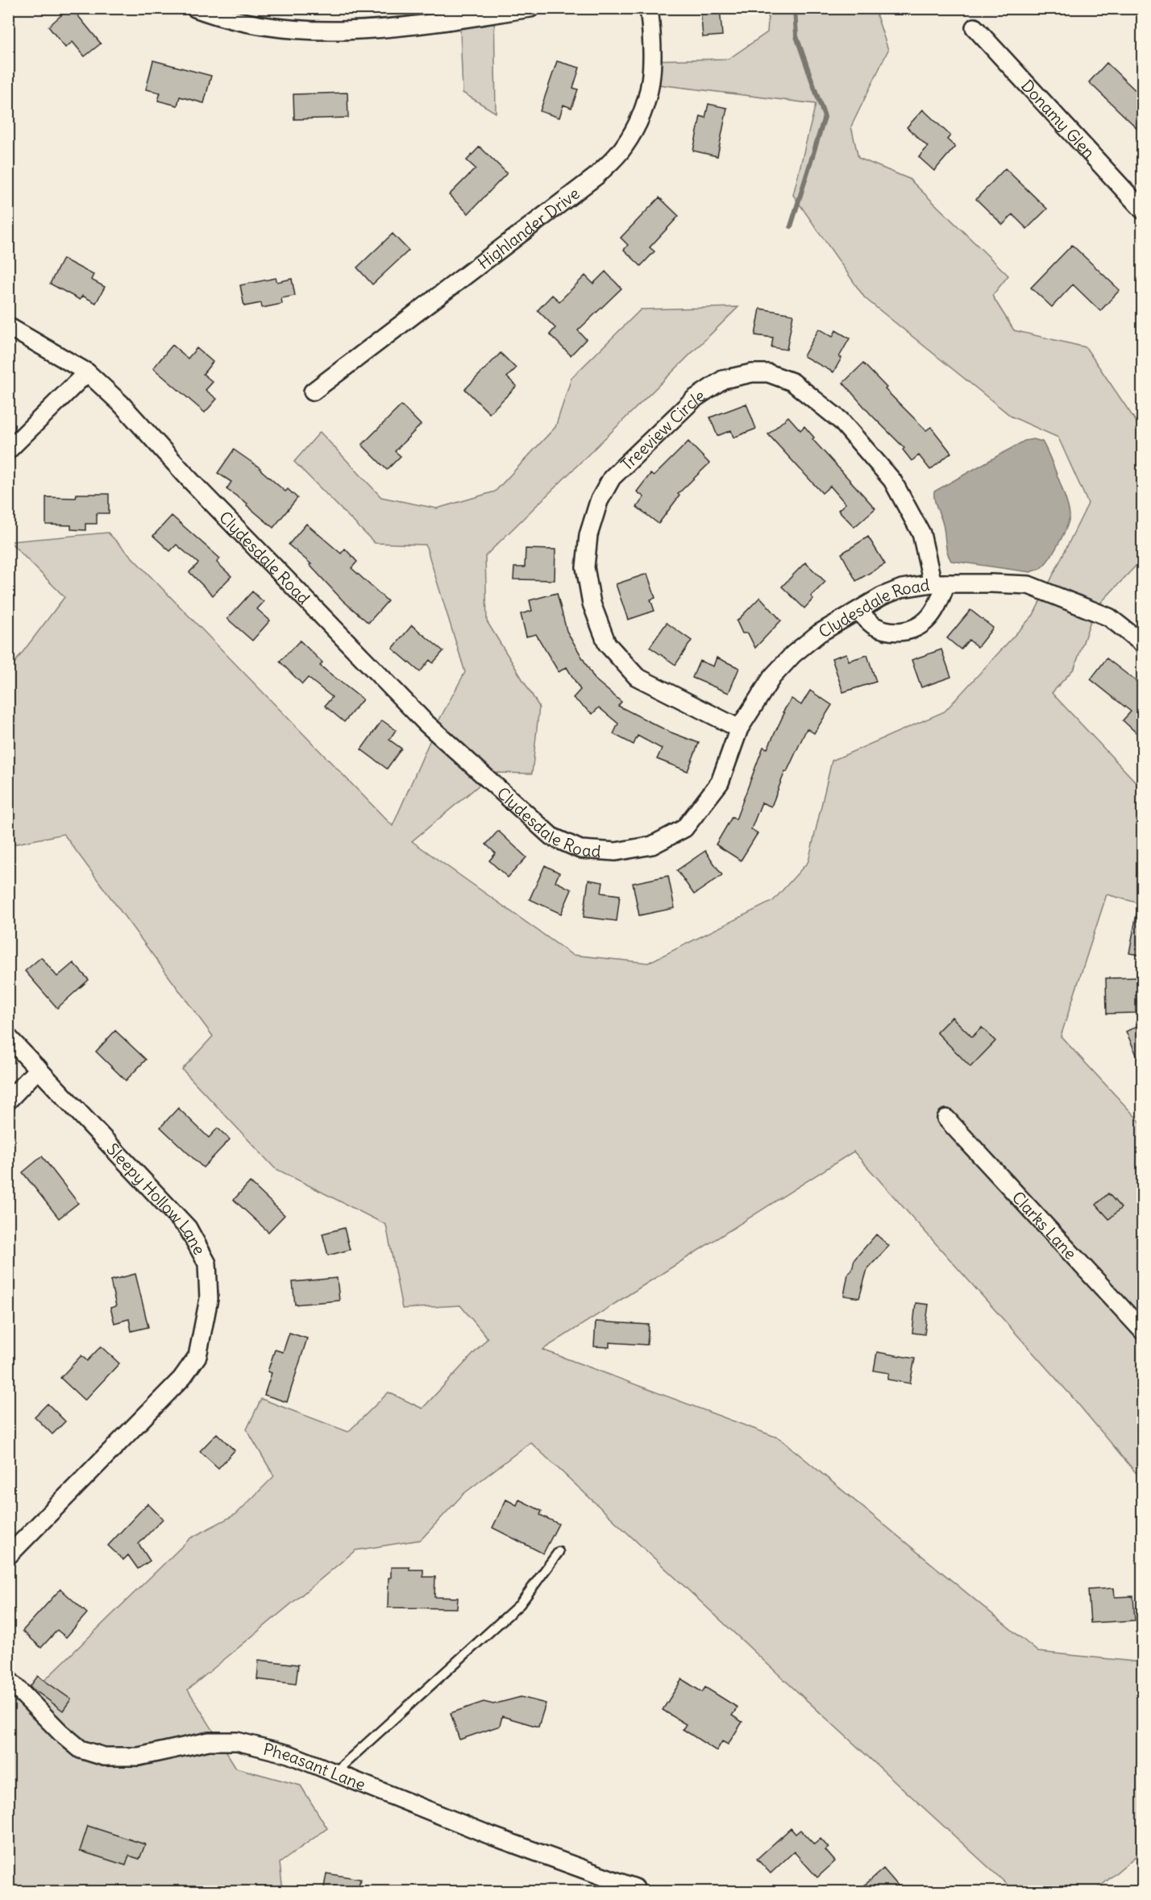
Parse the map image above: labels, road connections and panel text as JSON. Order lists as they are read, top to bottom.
{
  "streets": {
    "street": [
      "Donamy Glen",
      "Highlander Drive",
      "Treeview Circle",
      "Clydesdale Road",
      "Sleepy Hollow Lane",
      "Clarks Lane",
      "Pheasant Lane"
    ]
  },
  "crossings": [
    ["Treeview Circle", "Clydesdale Road"]
  ]
}
